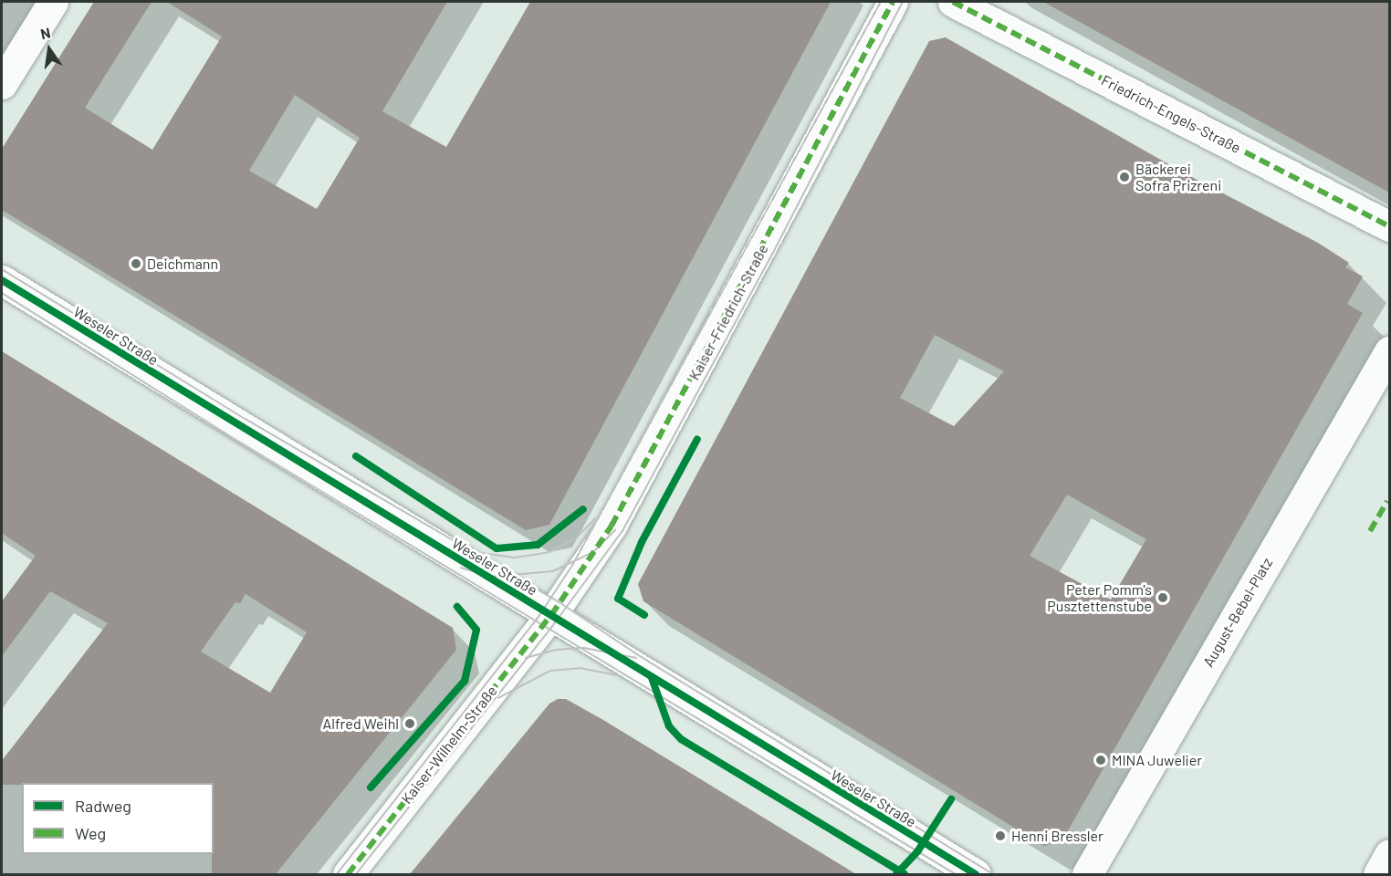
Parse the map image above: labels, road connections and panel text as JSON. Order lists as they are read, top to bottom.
{
  "streets": {
    "street": [
      "Friedrich-Engels-Straße",
      "Kaiser-Friedrich-Straße",
      "Weseler Straße",
      "August-Bebel-Platz",
      "Kaiser-Wilhelm-Straße"
    ]
  },
  "crossings": [
    ["Kaiser-Friedrich-Straße", "Weseler Straße"],
    ["Kaiser-Friedrich-Straße", "Kaiser-Wilhelm-Straße"],
    ["Weseler Straße", "Kaiser-Wilhelm-Straße"]
  ],
  "places": [
    "Bäckerei Sofra Prizreni",
    "Deichmann",
    "Peter Pomm's Pusztettenstube",
    "Alfred Weihl",
    "MINA Juwelier",
    "Henni Bressler"
  ],
  "legend": ["Radweg", "Weg"],
  "north": "top"
}
